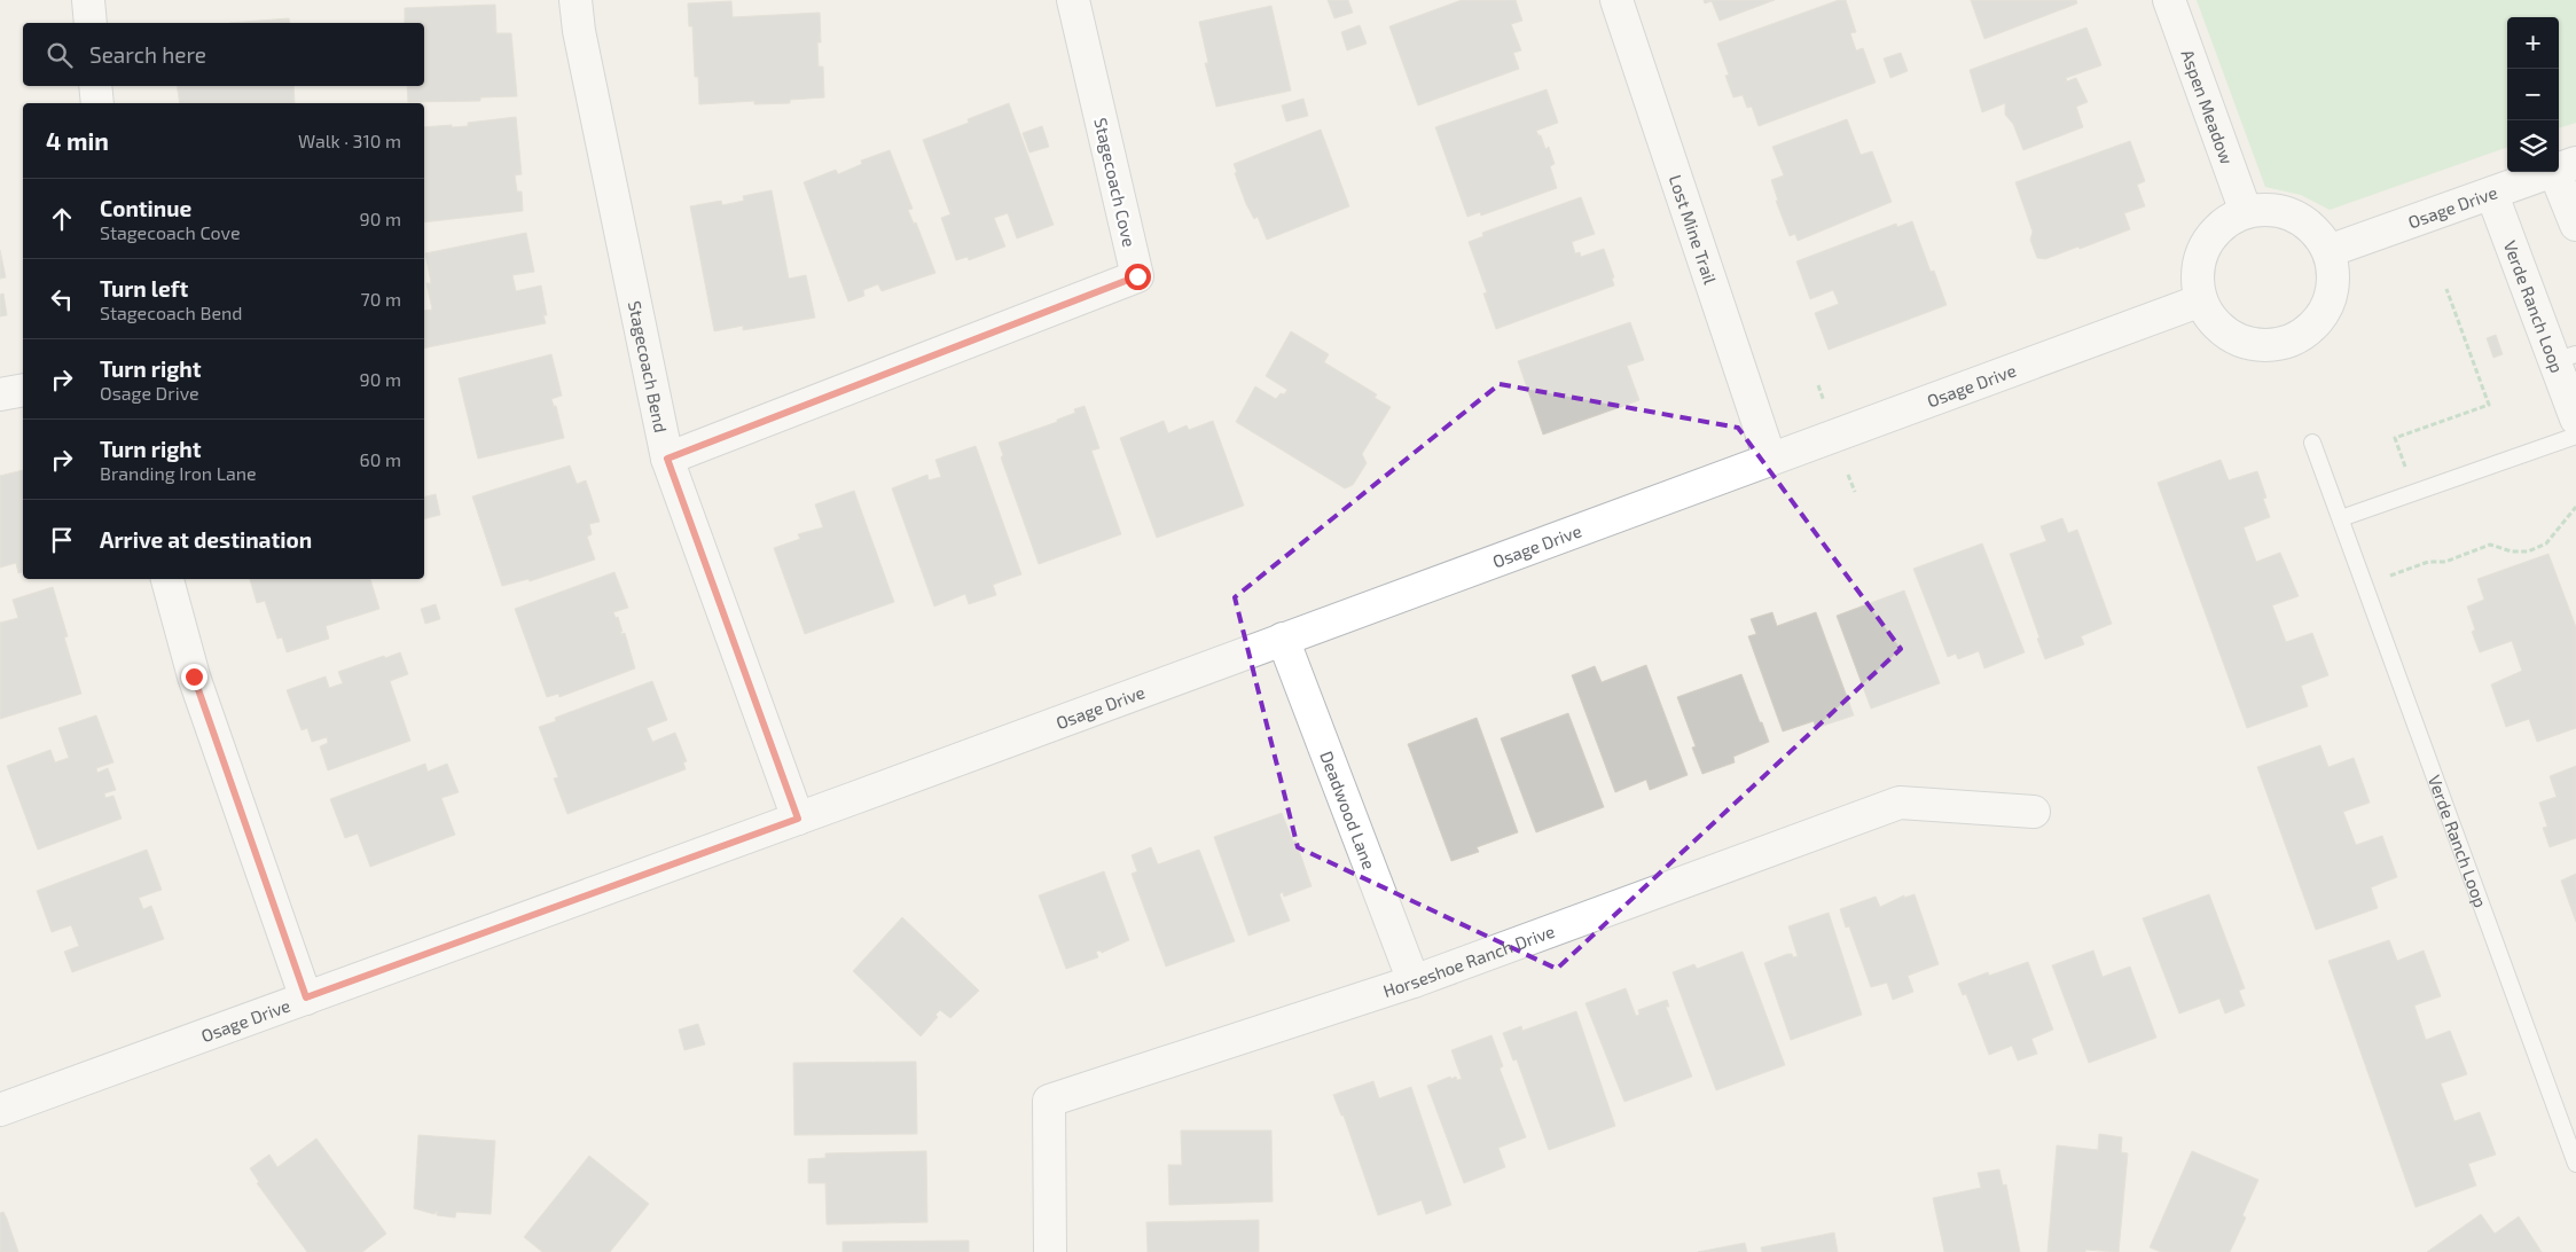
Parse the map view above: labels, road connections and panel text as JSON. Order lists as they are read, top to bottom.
{
  "streets": {
    "street": [
      "Aspen Meadow",
      "Stagecoach Cove",
      "Osage Drive",
      "Lost Mine Trail",
      "Verde Ranch Loop",
      "Stagecoach Bend",
      "Deadwood Lane",
      "Horseshoe Ranch Drive"
    ]
  },
  "crossings": [
    ["Aspen Meadow", "Osage Drive"],
    ["Stagecoach Cove", "Stagecoach Bend"],
    ["Osage Drive", "Lost Mine Trail"],
    ["Osage Drive", "Verde Ranch Loop"],
    ["Osage Drive", "Stagecoach Bend"],
    ["Osage Drive", "Deadwood Lane"],
    ["Deadwood Lane", "Horseshoe Ranch Drive"]
  ],
  "page": {
    "map_buttons": ["+", "−"],
    "search": "Search here",
    "heading": ["4 min", "Walk · 310 m"],
    "list": [
      ["Continue", "Stagecoach Cove", "90 m"],
      ["Turn left", "Stagecoach Bend", "70 m"],
      ["Turn right", "Osage Drive", "90 m"],
      ["Turn right", "Branding Iron Lane", "60 m"],
      "Arrive at destination"
    ]
  }
}
